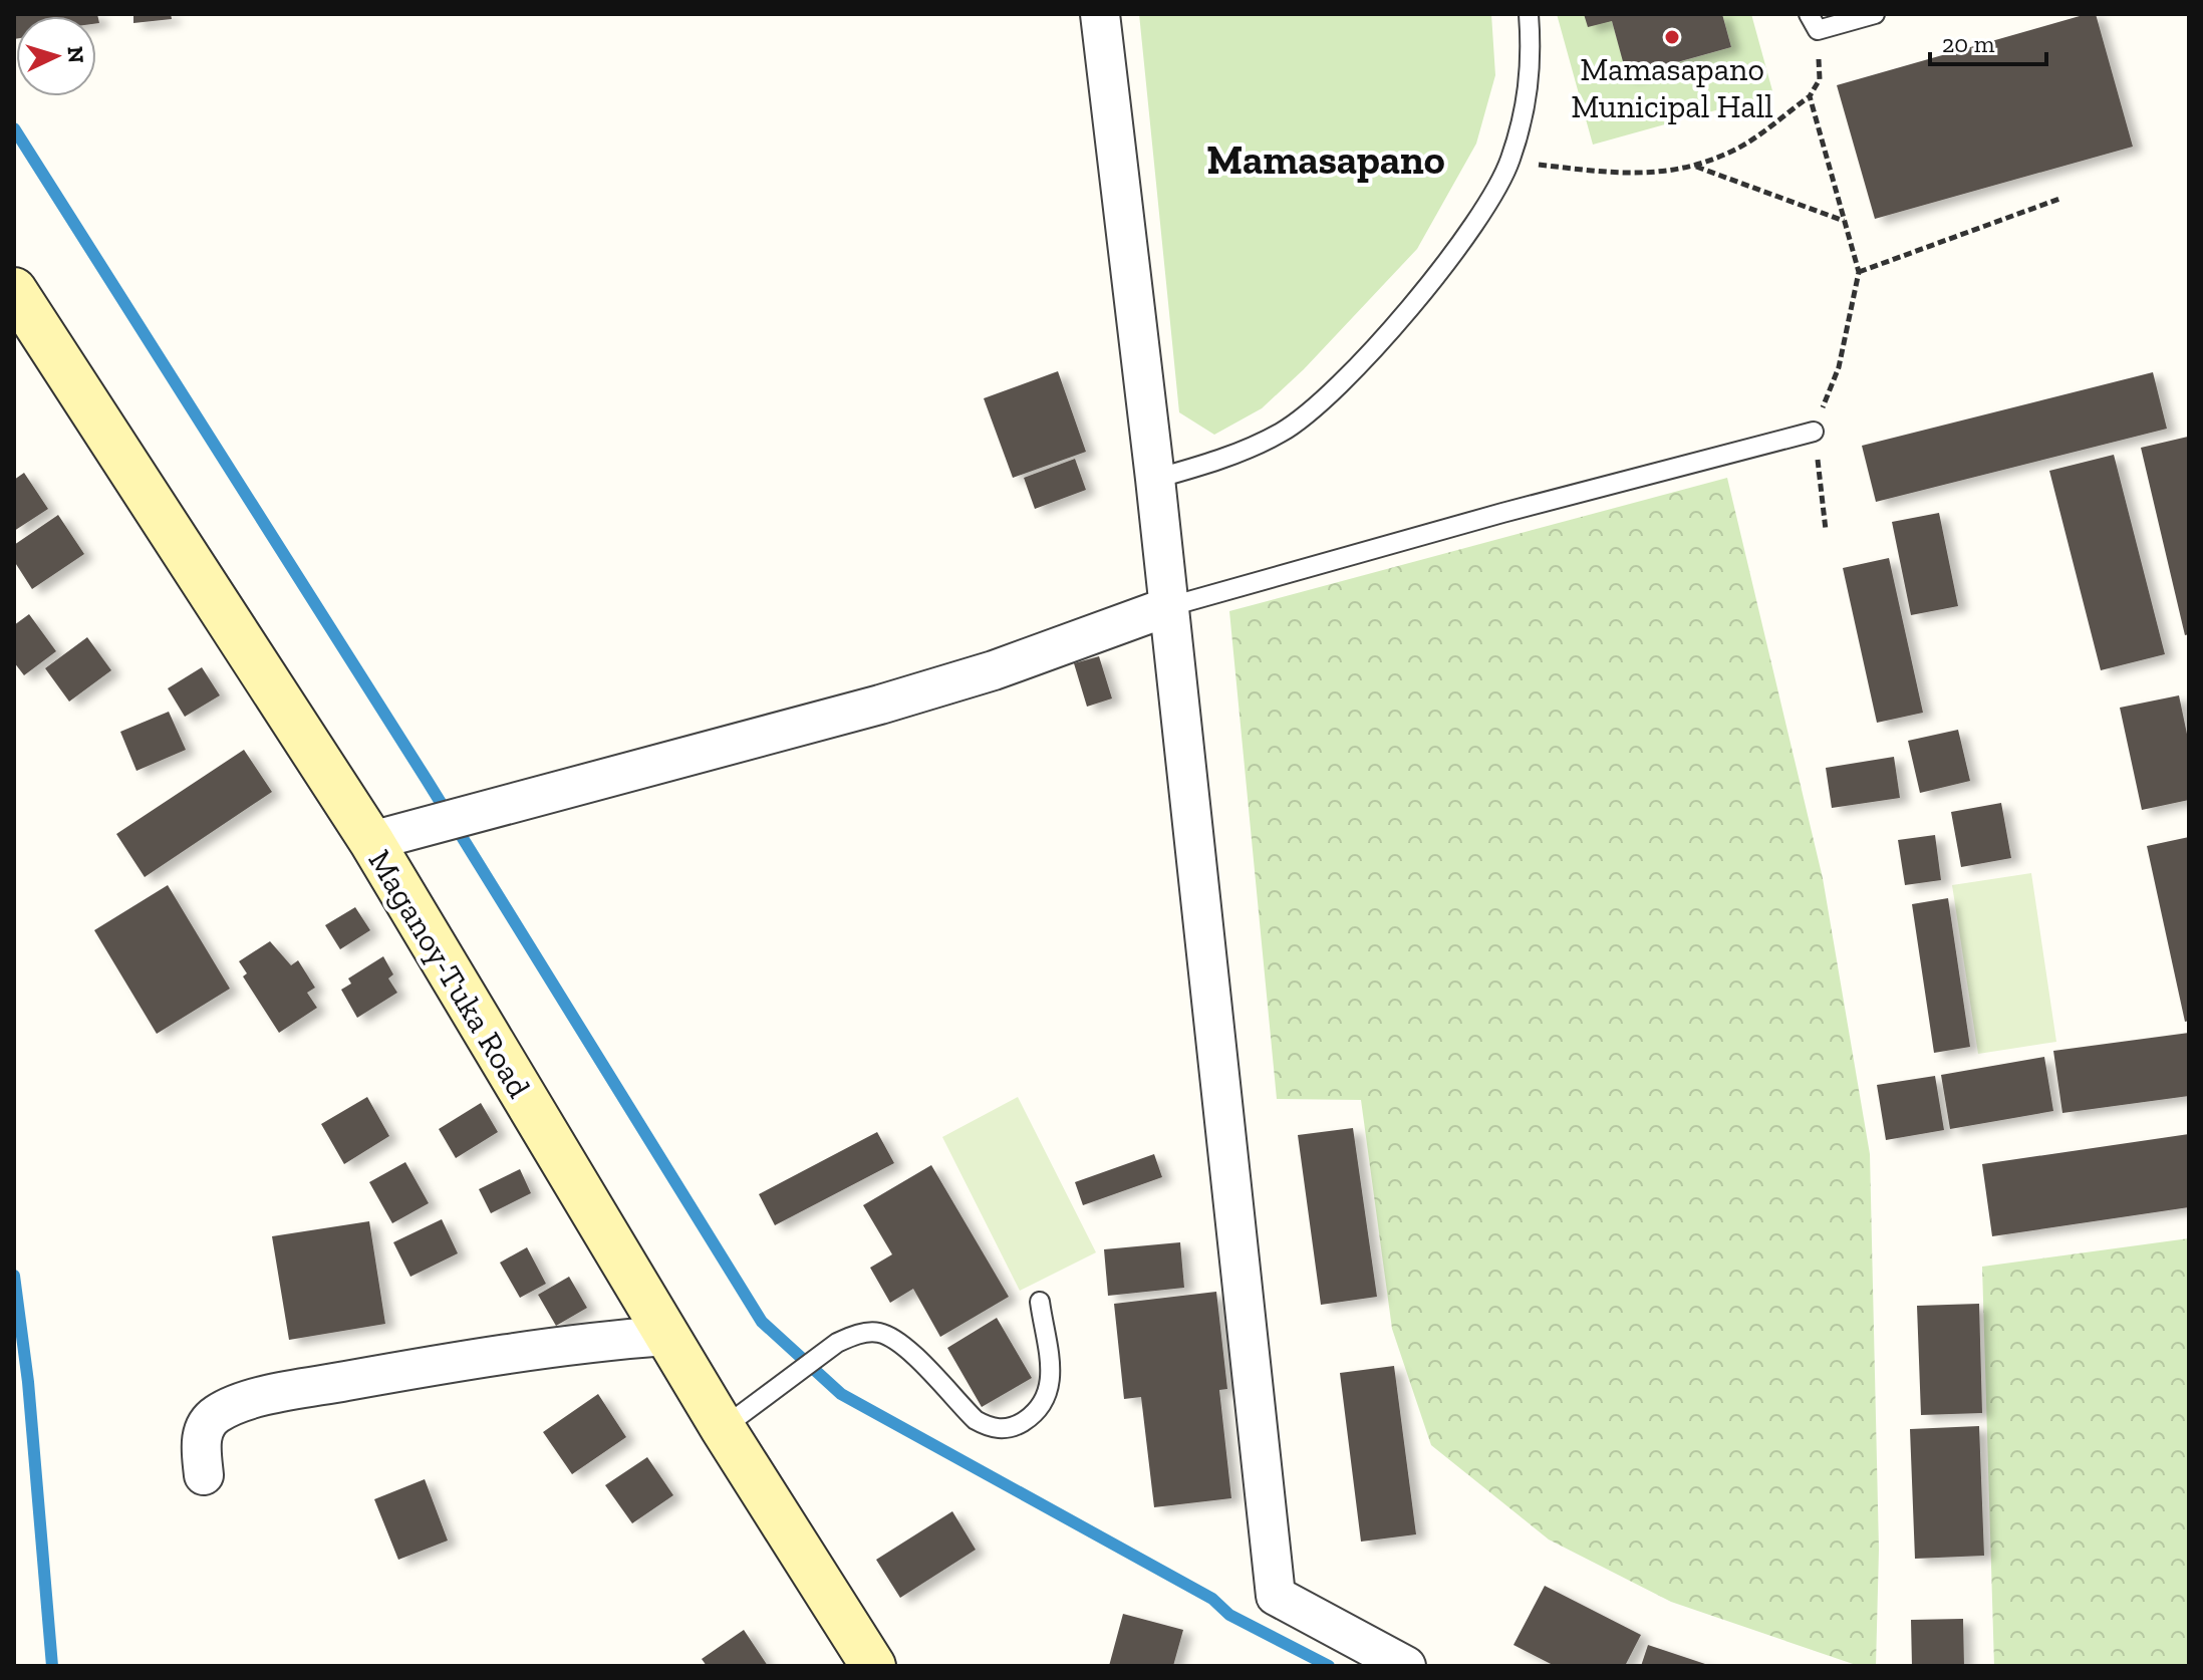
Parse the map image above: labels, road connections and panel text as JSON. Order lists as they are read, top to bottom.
{
  "streets": {
    "main road": ["Maganoy-Tuka Road"]
  },
  "districts": ["Mamasapano"],
  "places": ["Mamasapano Municipal Hall"],
  "scale_bar": "20 m",
  "north": "right"
}
